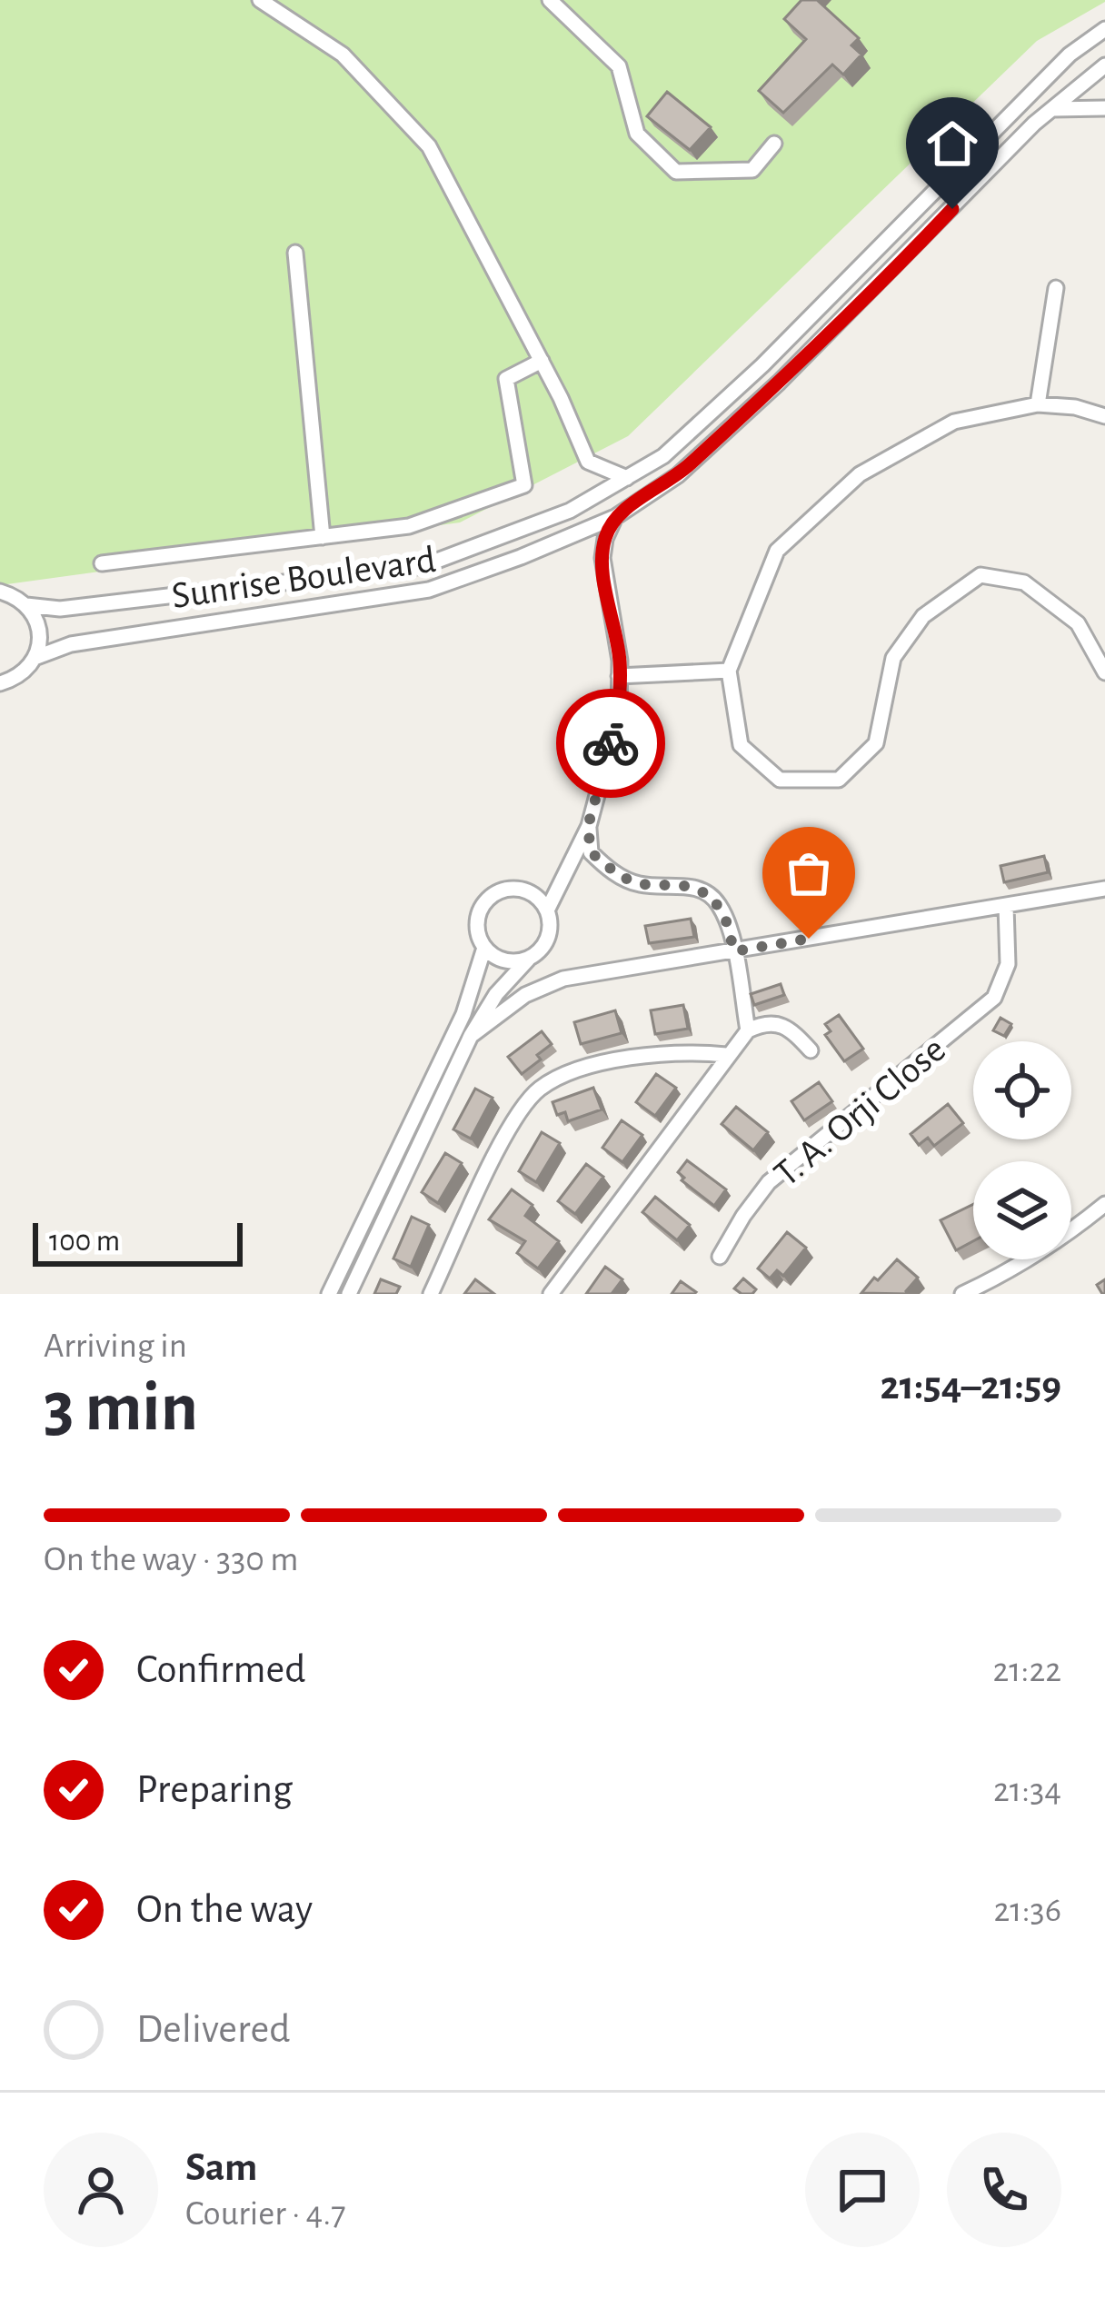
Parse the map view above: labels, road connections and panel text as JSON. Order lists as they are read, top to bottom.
{
  "streets": {
    "street": ["Sunrise Boulevard", "T. A. Orji Close"]
  },
  "scale_bar": "100 m",
  "page": {
    "scale": "100 m",
    "heading": ["3 min", "Arriving in", "21:54–21:59"],
    "panel": ["Sam", "Courier · 4.7"],
    "bar": "On the way · 330 m",
    "list": [
      ["Confirmed", "21:22"],
      ["Preparing", "21:34"],
      ["On the way", "21:36"],
      "Delivered"
    ]
  }
}
